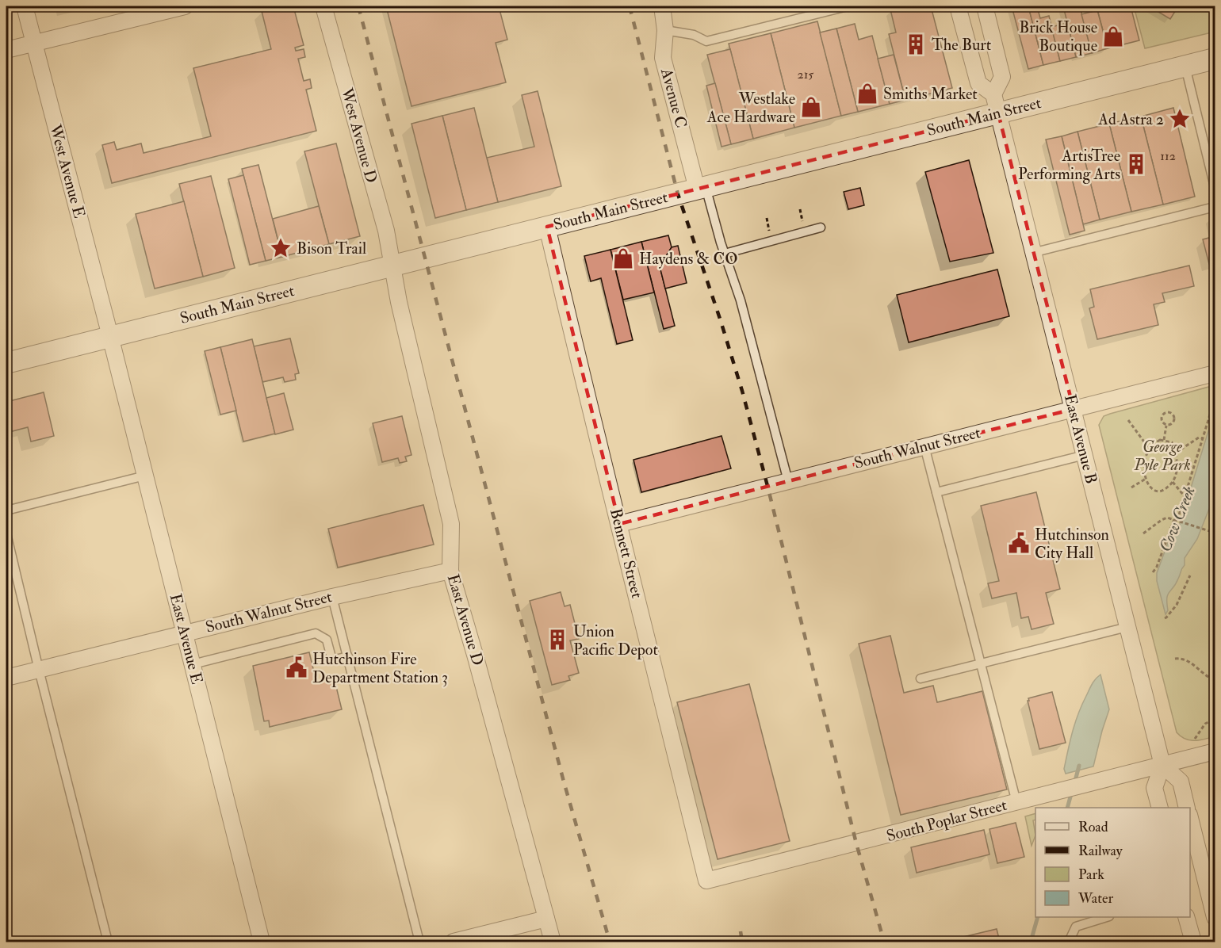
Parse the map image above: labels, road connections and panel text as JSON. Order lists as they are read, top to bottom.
{
  "streets": {
    "street": [
      "Avenue C",
      "South Main Street",
      "West Avenue D",
      "West Avenue E",
      "East Avenue B",
      "South Walnut Street",
      "Bennett Street",
      "East Avenue D",
      "East Avenue E",
      "South Poplar Street"
    ]
  },
  "crossings": [
    ["Avenue C", "South Main Street"],
    ["South Main Street", "West Avenue D"],
    ["South Main Street", "West Avenue E"],
    ["South Main Street", "East Avenue B"],
    ["South Main Street", "Bennett Street"],
    ["South Main Street", "East Avenue D"],
    ["South Main Street", "East Avenue E"],
    ["West Avenue D", "East Avenue D"],
    ["West Avenue E", "East Avenue E"],
    ["East Avenue B", "South Walnut Street"],
    ["East Avenue B", "South Poplar Street"],
    ["South Walnut Street", "Bennett Street"],
    ["South Walnut Street", "East Avenue D"],
    ["South Walnut Street", "East Avenue E"],
    ["Bennett Street", "South Poplar Street"]
  ],
  "water": ["Cow Creek"],
  "parks": ["George Pyle Park"],
  "places": {
    "shop": [
      "Brick House Boutique",
      "Smiths Market",
      "Westlake Ace Hardware",
      "Haydens & CO"
    ],
    "building": ["The Burt", "ArtisTree Performing Arts", "Union Pacific Depot"],
    "place": ["Ad Astra 2", "Bison Trail"],
    "public building": ["Hutchinson City Hall", "Hutchinson Fire Department Station 3"]
  },
  "house_numbers": ["215", "112"],
  "legend": [
    "Road",
    "Railway",
    "Park",
    "Water"
  ]
}
